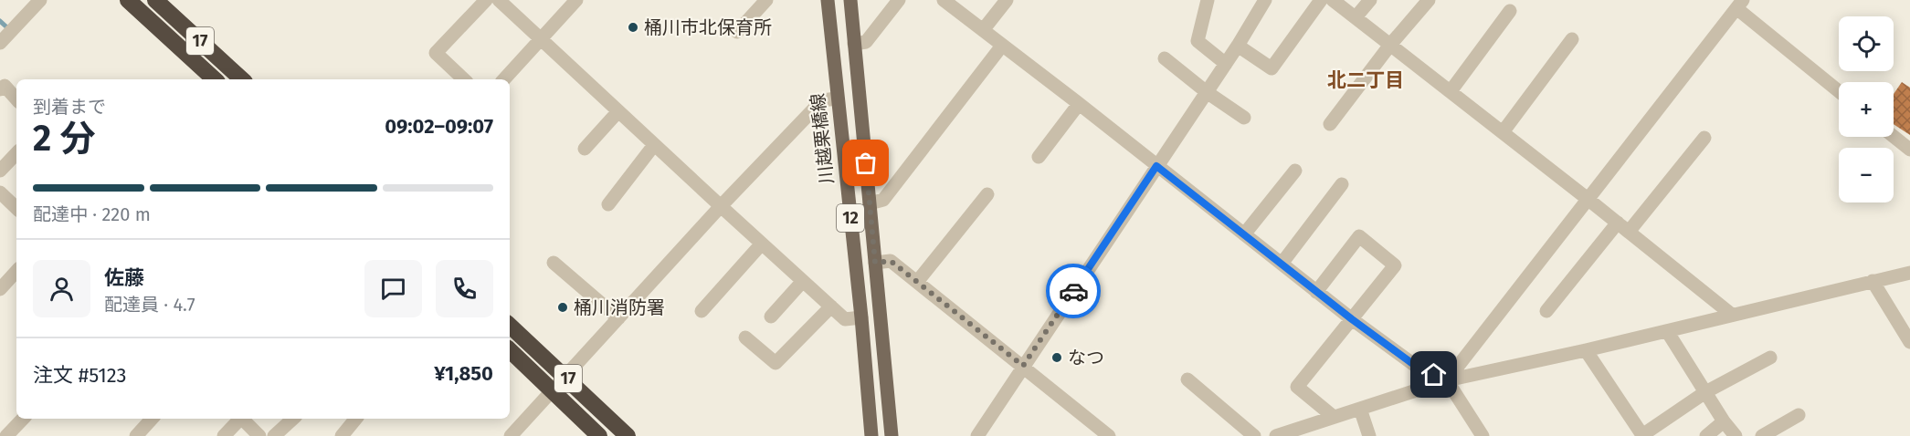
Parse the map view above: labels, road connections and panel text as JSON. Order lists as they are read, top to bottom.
{
  "streets": {
    "highway": ["17"],
    "main road": ["川越栗橋線", "12"]
  },
  "districts": ["北二丁目"],
  "places": ["桶川市北保育所", "桶川消防署", "なつ"],
  "page": {
    "map_buttons": ["+", "−"],
    "heading": ["2 分", "到着まで", "09:02–09:07"],
    "panel": [
      "佐藤",
      "配達員 · 4.7",
      "注文 #5123",
      "¥1,850"
    ],
    "bar": "配達中 · 220 m"
  }
}
